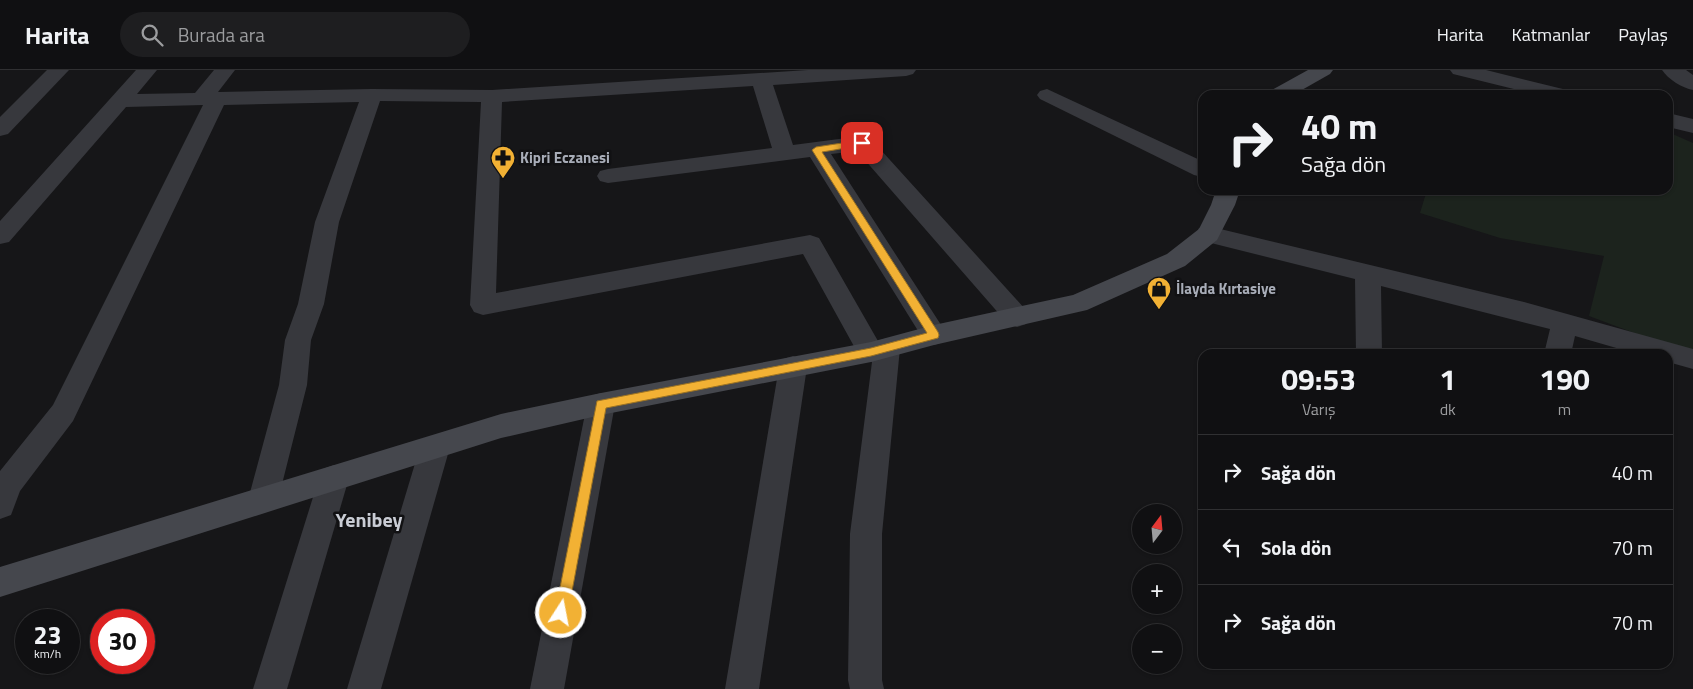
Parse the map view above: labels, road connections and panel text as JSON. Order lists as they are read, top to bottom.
{
  "districts": ["Yenibey"],
  "places": {
    "pharmacy": ["Kipri Eczanesi"],
    "shop": ["İlayda Kırtasiye"]
  },
  "north": "top",
  "page": {
    "header": "Harita",
    "search": "Burada ara",
    "nav": ["Harita", "Katmanlar", "Paylaş"],
    "turn": ["40 m", "Sağa dön"],
    "eta": [
      "09:53",
      "Varış",
      "1",
      "dk",
      "190",
      "m"
    ],
    "list": [
      {
        "name": "Sağa dön",
        "value": "40 m"
      },
      {
        "name": "Sola dön",
        "value": "70 m"
      },
      {
        "name": "Sağa dön",
        "value": "70 m"
      }
    ],
    "map_buttons": ["+", "−"],
    "speed": "23 km/h",
    "limit": "30"
  }
}
